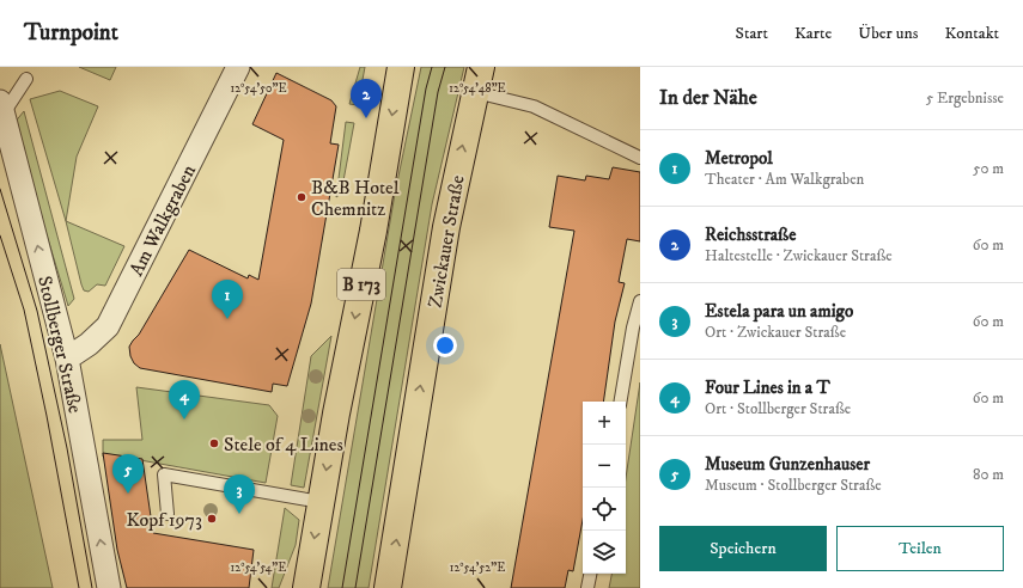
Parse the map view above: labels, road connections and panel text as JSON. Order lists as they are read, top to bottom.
{
  "streets": {
    "main road": ["Zwickauer Straße", "B 173"],
    "street": ["Am Walkgraben", "Stollberger Straße"]
  },
  "crossings": [
    ["Am Walkgraben", "Stollberger Straße"]
  ],
  "one_way": ["Stollberger Straße"],
  "places": ["B&B Hotel Chemnitz", "Stele of 4 Lines", "Kopf 1973"],
  "page": {
    "header": "Turnpoint",
    "nav": [
      "Start",
      "Karte",
      "Über uns",
      "Kontakt"
    ],
    "heading": ["In der Nähe", "5 Ergebnisse"],
    "pins": [
      "2",
      "1",
      "4",
      "5",
      "3"
    ],
    "list": [
      {
        "mark": "1",
        "name": "Metropol",
        "note": "Theater · Am Walkgraben",
        "value": "50 m"
      },
      {
        "mark": "2",
        "name": "Reichsstraße",
        "note": "Haltestelle · Zwickauer Straße",
        "value": "60 m"
      },
      {
        "mark": "3",
        "name": "Estela para un amigo",
        "note": "Ort · Zwickauer Straße",
        "value": "60 m"
      },
      {
        "mark": "4",
        "name": "Four Lines in a T",
        "note": "Ort · Stollberger Straße",
        "value": "60 m"
      },
      {
        "mark": "5",
        "name": "Museum Gunzenhauser",
        "note": "Museum · Stollberger Straße",
        "value": "80 m"
      }
    ],
    "map_buttons": ["+", "−"],
    "buttons": ["Speichern", "Teilen"]
  },
  "coordinates": [
    "12°54'50\"E",
    "12°54'48\"E",
    "12°54'54\"E",
    "12°54'52\"E"
  ]
}
